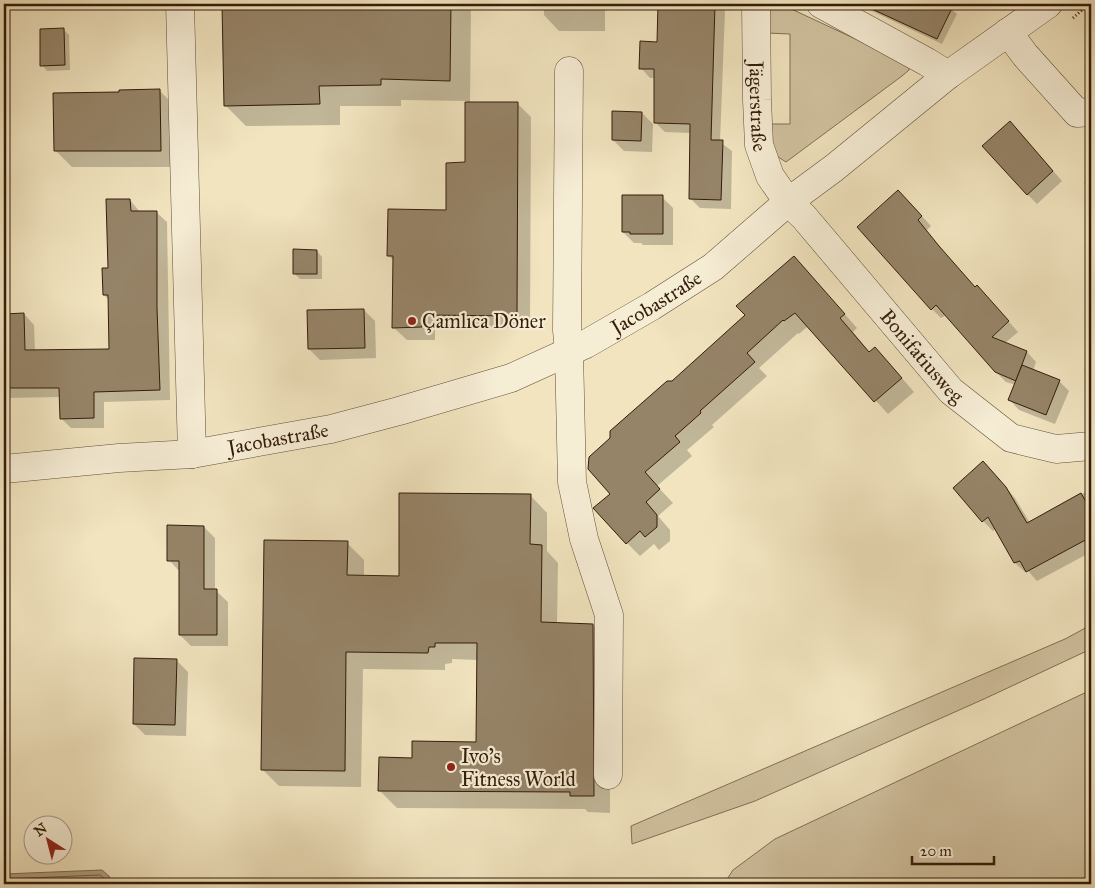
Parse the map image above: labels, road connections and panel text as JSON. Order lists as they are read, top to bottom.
{
  "streets": {
    "street": ["Jägerstraße", "Jacobastraße", "Bonifatiusweg"]
  },
  "crossings": [
    ["Jägerstraße", "Jacobastraße"],
    ["Jägerstraße", "Bonifatiusweg"],
    ["Jacobastraße", "Bonifatiusweg"]
  ],
  "places": ["Çamlıca Döner", "Ivo’s Fitness World"],
  "scale_bar": "20 m",
  "north": "top left"
}
